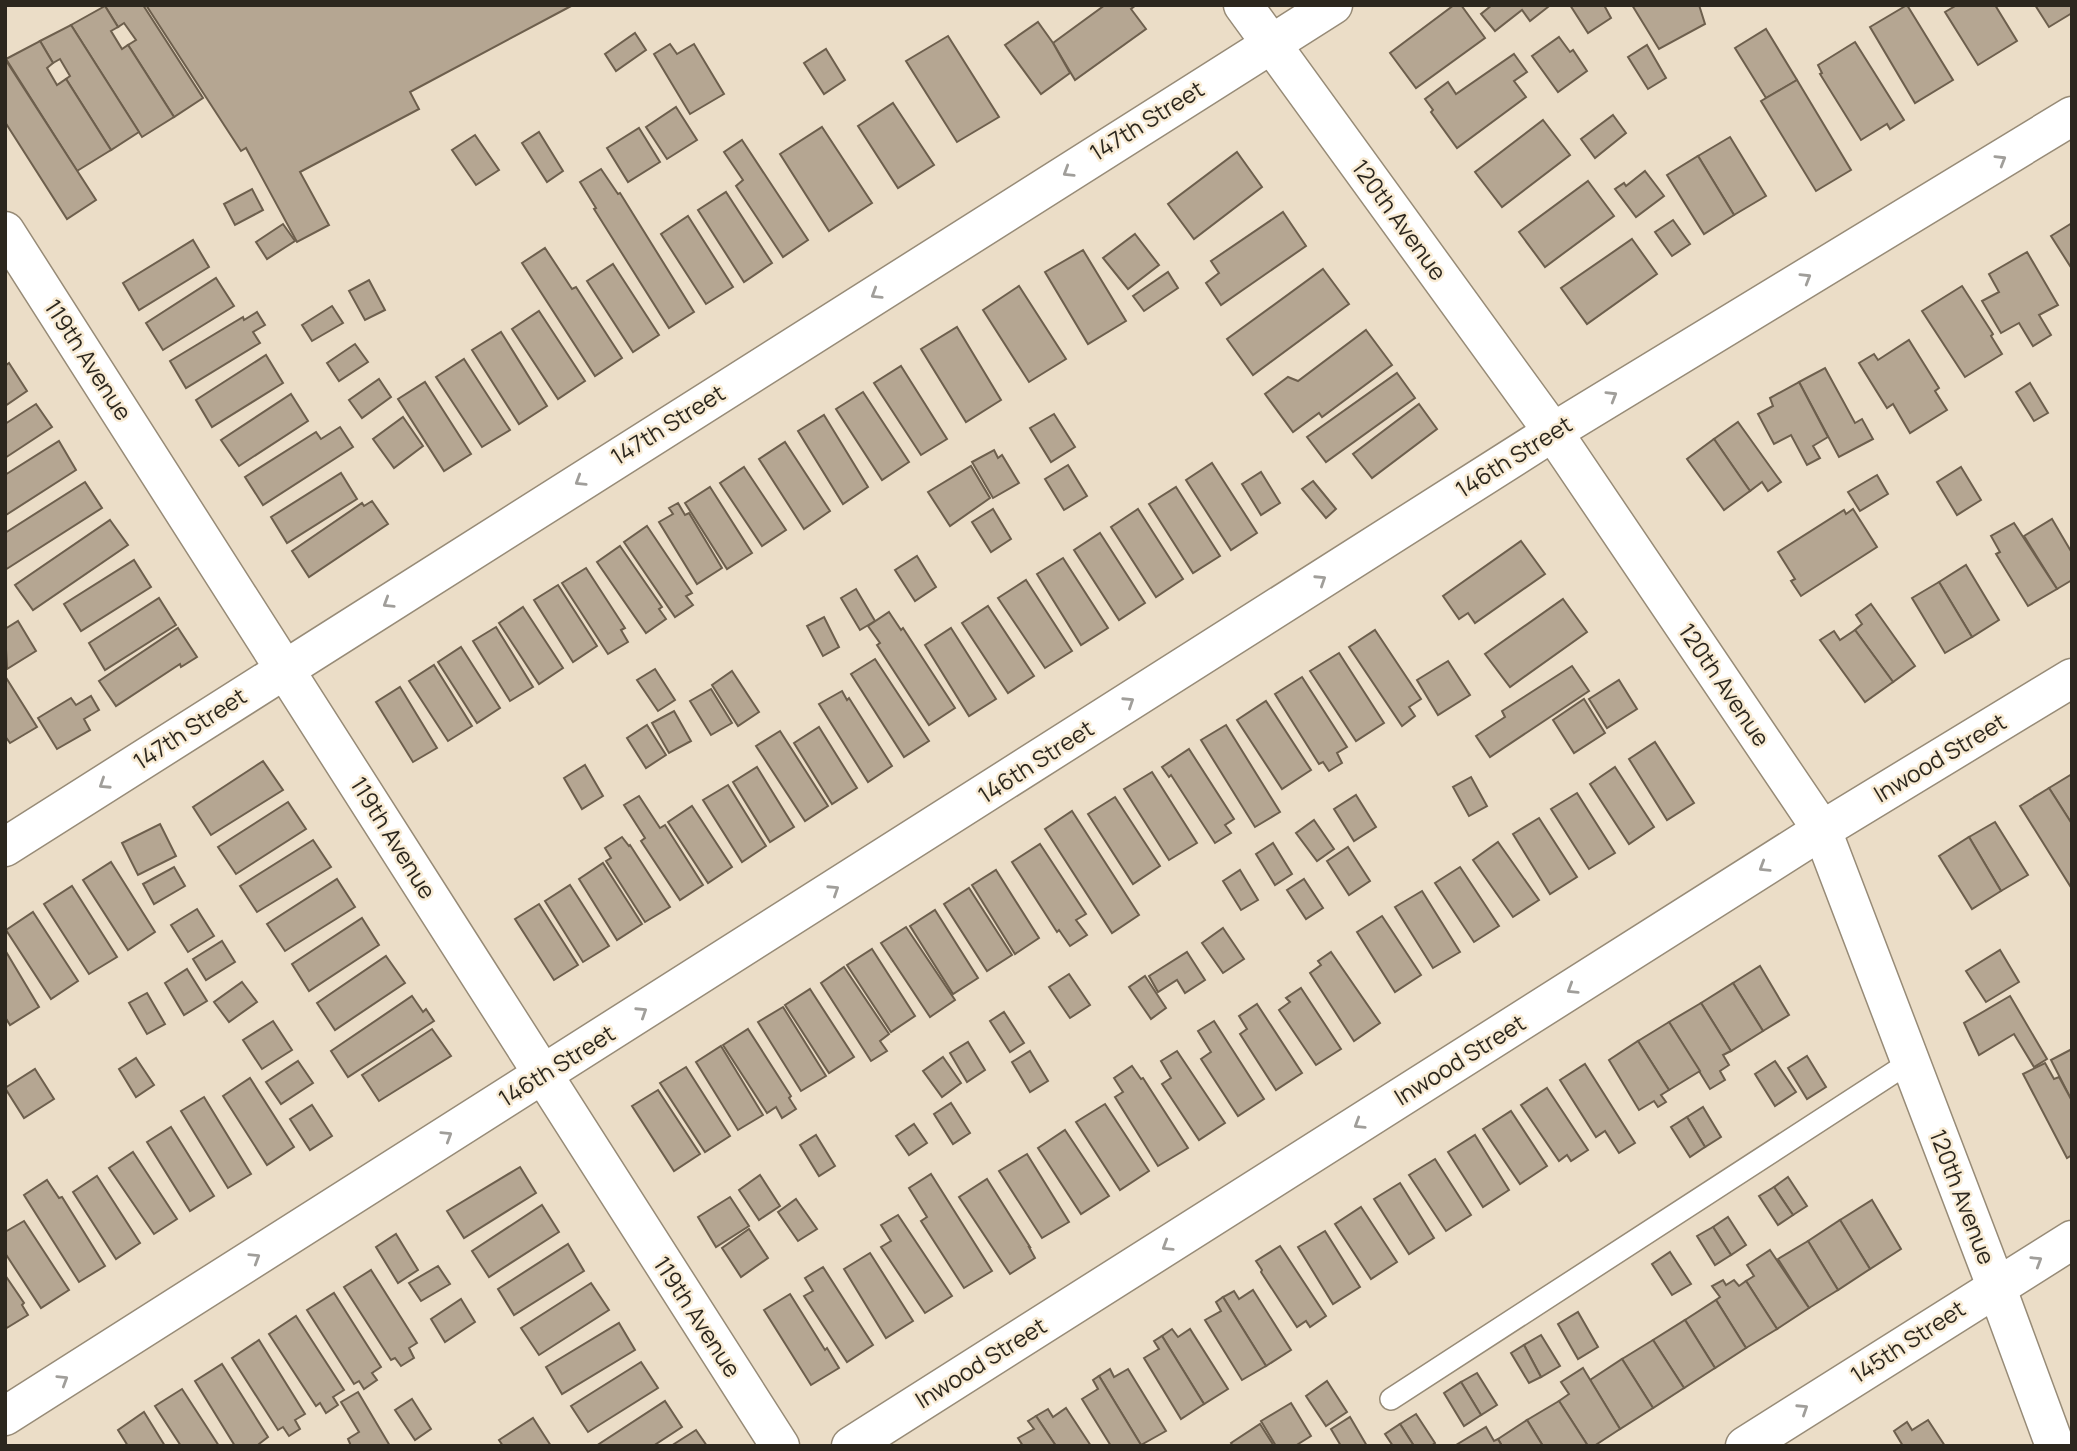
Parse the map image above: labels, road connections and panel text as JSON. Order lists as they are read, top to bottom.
{
  "streets": {
    "street": [
      "147th Street",
      "120th Avenue",
      "119th Avenue",
      "146th Street",
      "Inwood Street",
      "145th Street"
    ]
  },
  "crossings": [
    ["147th Street", "120th Avenue"],
    ["147th Street", "119th Avenue"],
    ["120th Avenue", "146th Street"],
    ["120th Avenue", "Inwood Street"],
    ["120th Avenue", "145th Street"],
    ["119th Avenue", "146th Street"]
  ],
  "one_way": [
    "147th Street",
    "146th Street",
    "Inwood Street",
    "145th Street"
  ]
}
